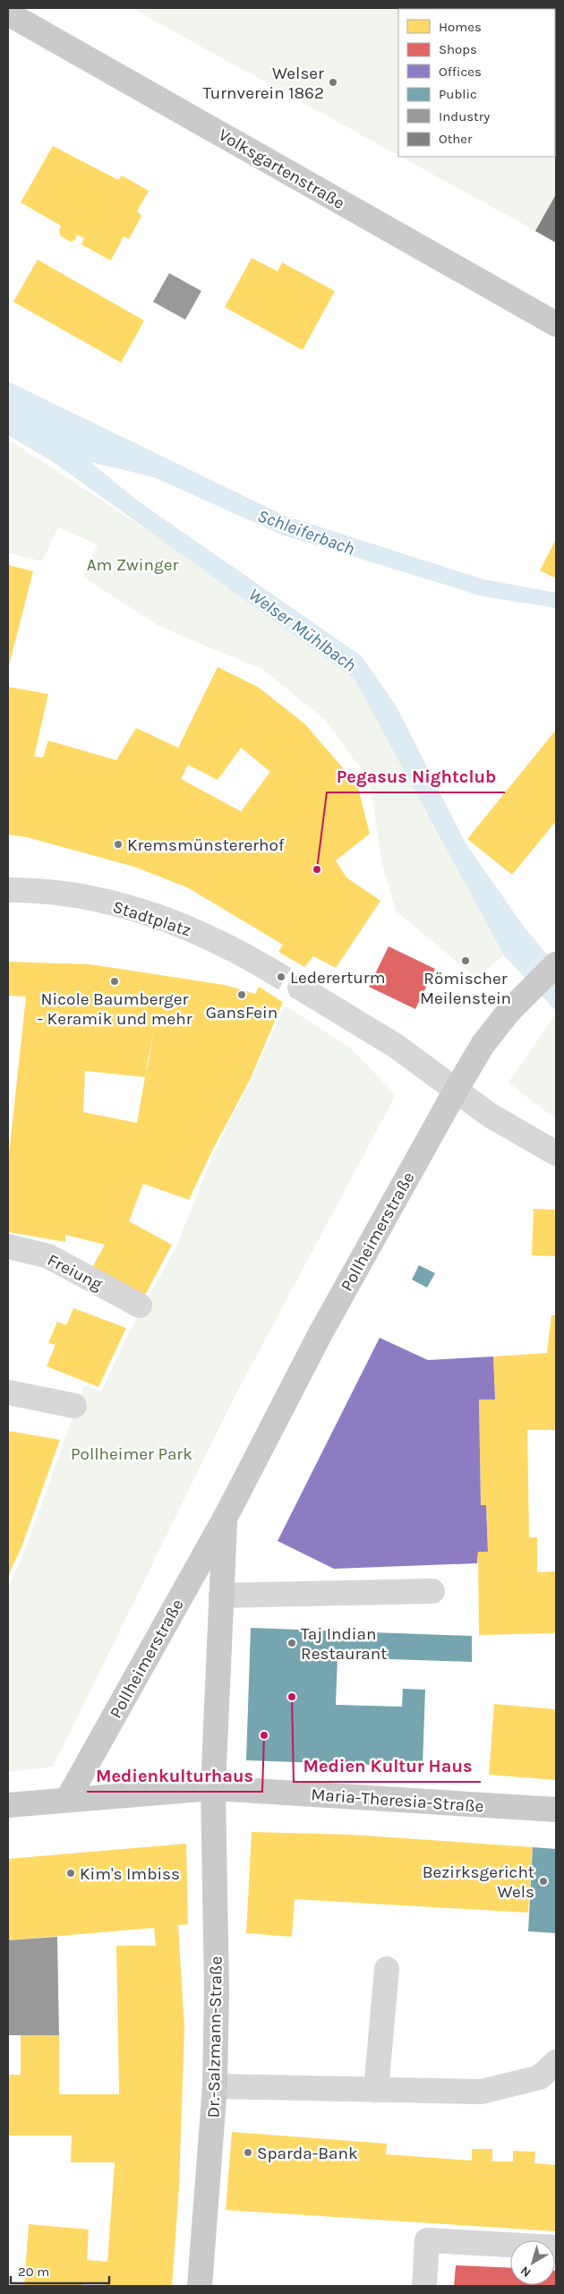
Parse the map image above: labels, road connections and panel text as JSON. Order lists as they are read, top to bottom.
{
  "streets": {
    "main road": [
      "Volksgartenstraße",
      "Pollheimerstraße",
      "Maria-Theresia-Straße",
      "Dr.-Salzmann-Straße"
    ],
    "street": ["Stadtplatz", "Freiung"]
  },
  "crossings": [
    ["Pollheimerstraße", "Maria-Theresia-Straße"],
    ["Pollheimerstraße", "Dr.-Salzmann-Straße"],
    ["Maria-Theresia-Straße", "Dr.-Salzmann-Straße"]
  ],
  "water": ["Schleiferbach", "Welser Mühlbach"],
  "parks": ["Am Zwinger", "Pollheimer Park"],
  "places": [
    "Welser Turnverein 1862",
    "Kremsmünstererhof",
    "Pegasus Nightclub",
    "Römischer Meilenstein",
    "Ledererturm",
    "Nicole Baumberger - Keramik und mehr",
    "GansFein",
    "Taj Indian Restaurant",
    "Medien Kultur Haus",
    "Medienkulturhaus",
    "Kim's Imbiss",
    "Bezirksgericht Wels",
    "Sparda-Bank"
  ],
  "legend": [
    "Homes",
    "Shops",
    "Offices",
    "Public",
    "Industry",
    "Other"
  ],
  "scale_bar": "20 m",
  "north": "bottom left"
}
